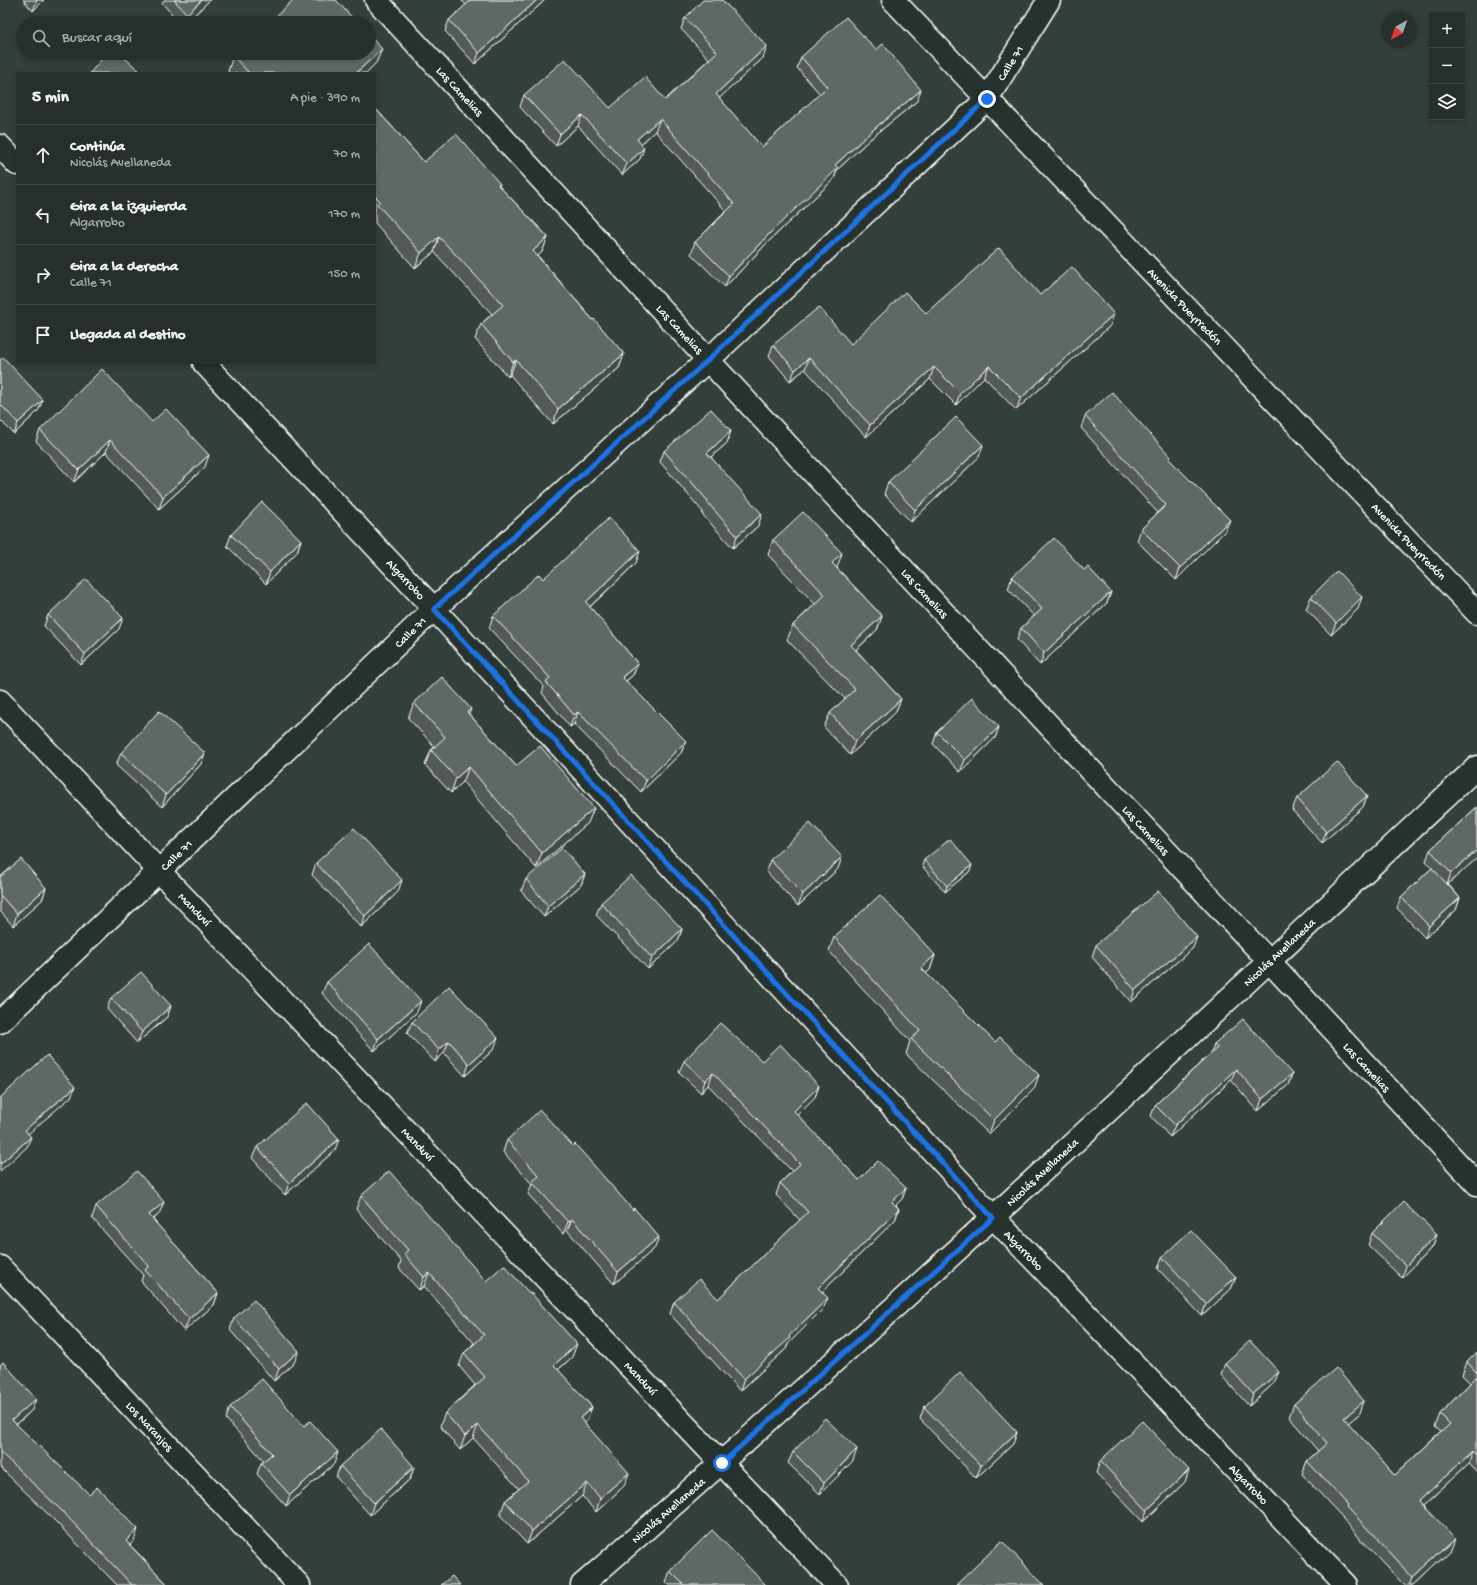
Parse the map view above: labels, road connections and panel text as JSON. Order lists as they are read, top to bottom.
{
  "streets": {
    "street": [
      "Calle 71",
      "Las Camelias",
      "Avenida Pueyrredón",
      "Algarrobo",
      "Manduví",
      "Nicolás Avellaneda",
      "Los Naranjos"
    ]
  },
  "crossings": [
    ["Calle 71", "Las Camelias"],
    ["Calle 71", "Avenida Pueyrredón"],
    ["Calle 71", "Algarrobo"],
    ["Calle 71", "Manduví"],
    ["Las Camelias", "Nicolás Avellaneda"],
    ["Algarrobo", "Nicolás Avellaneda"],
    ["Manduví", "Nicolás Avellaneda"]
  ],
  "north": "bottom left",
  "page": {
    "map_buttons": ["+", "−"],
    "search": "Buscar aquí",
    "heading": ["5 min", "A pie · 390 m"],
    "list": [
      ["Continúa", "Nicolás Avellaneda", "70 m"],
      ["Gira a la izquierda", "Algarrobo", "170 m"],
      ["Gira a la derecha", "Calle 71", "150 m"],
      "Llegada al destino"
    ]
  }
}
